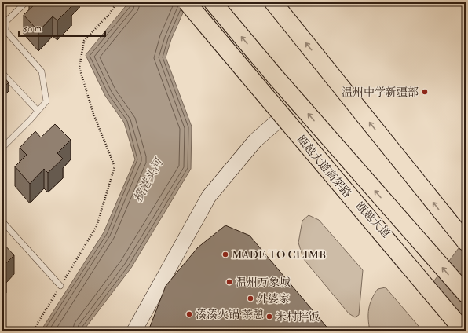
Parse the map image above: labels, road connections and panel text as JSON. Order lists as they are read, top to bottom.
{
  "streets": {
    "highway": ["瓯越大道高架路", "瓯越大道"]
  },
  "crossings": [
    ["瓯越大道高架路", "瓯越大道"]
  ],
  "water": ["横港头河"],
  "places": [
    "温州中学新疆部",
    "MADE TO CLIMB",
    "温州万象城",
    "外婆家",
    "湊湊火锅·茶憩",
    "米村拌饭"
  ],
  "scale_bar": "50 m"
}
